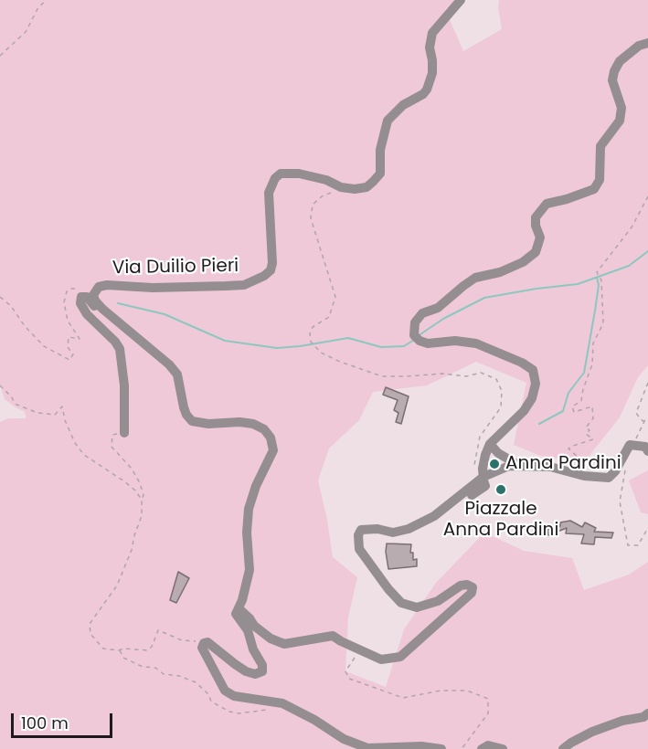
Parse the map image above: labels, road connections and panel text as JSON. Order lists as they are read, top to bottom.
{
  "streets": {
    "street": ["Via Duilio Pieri"]
  },
  "places": ["Anna Pardini", "Piazzale Anna Pardini"],
  "scale_bar": "100 m"
}
